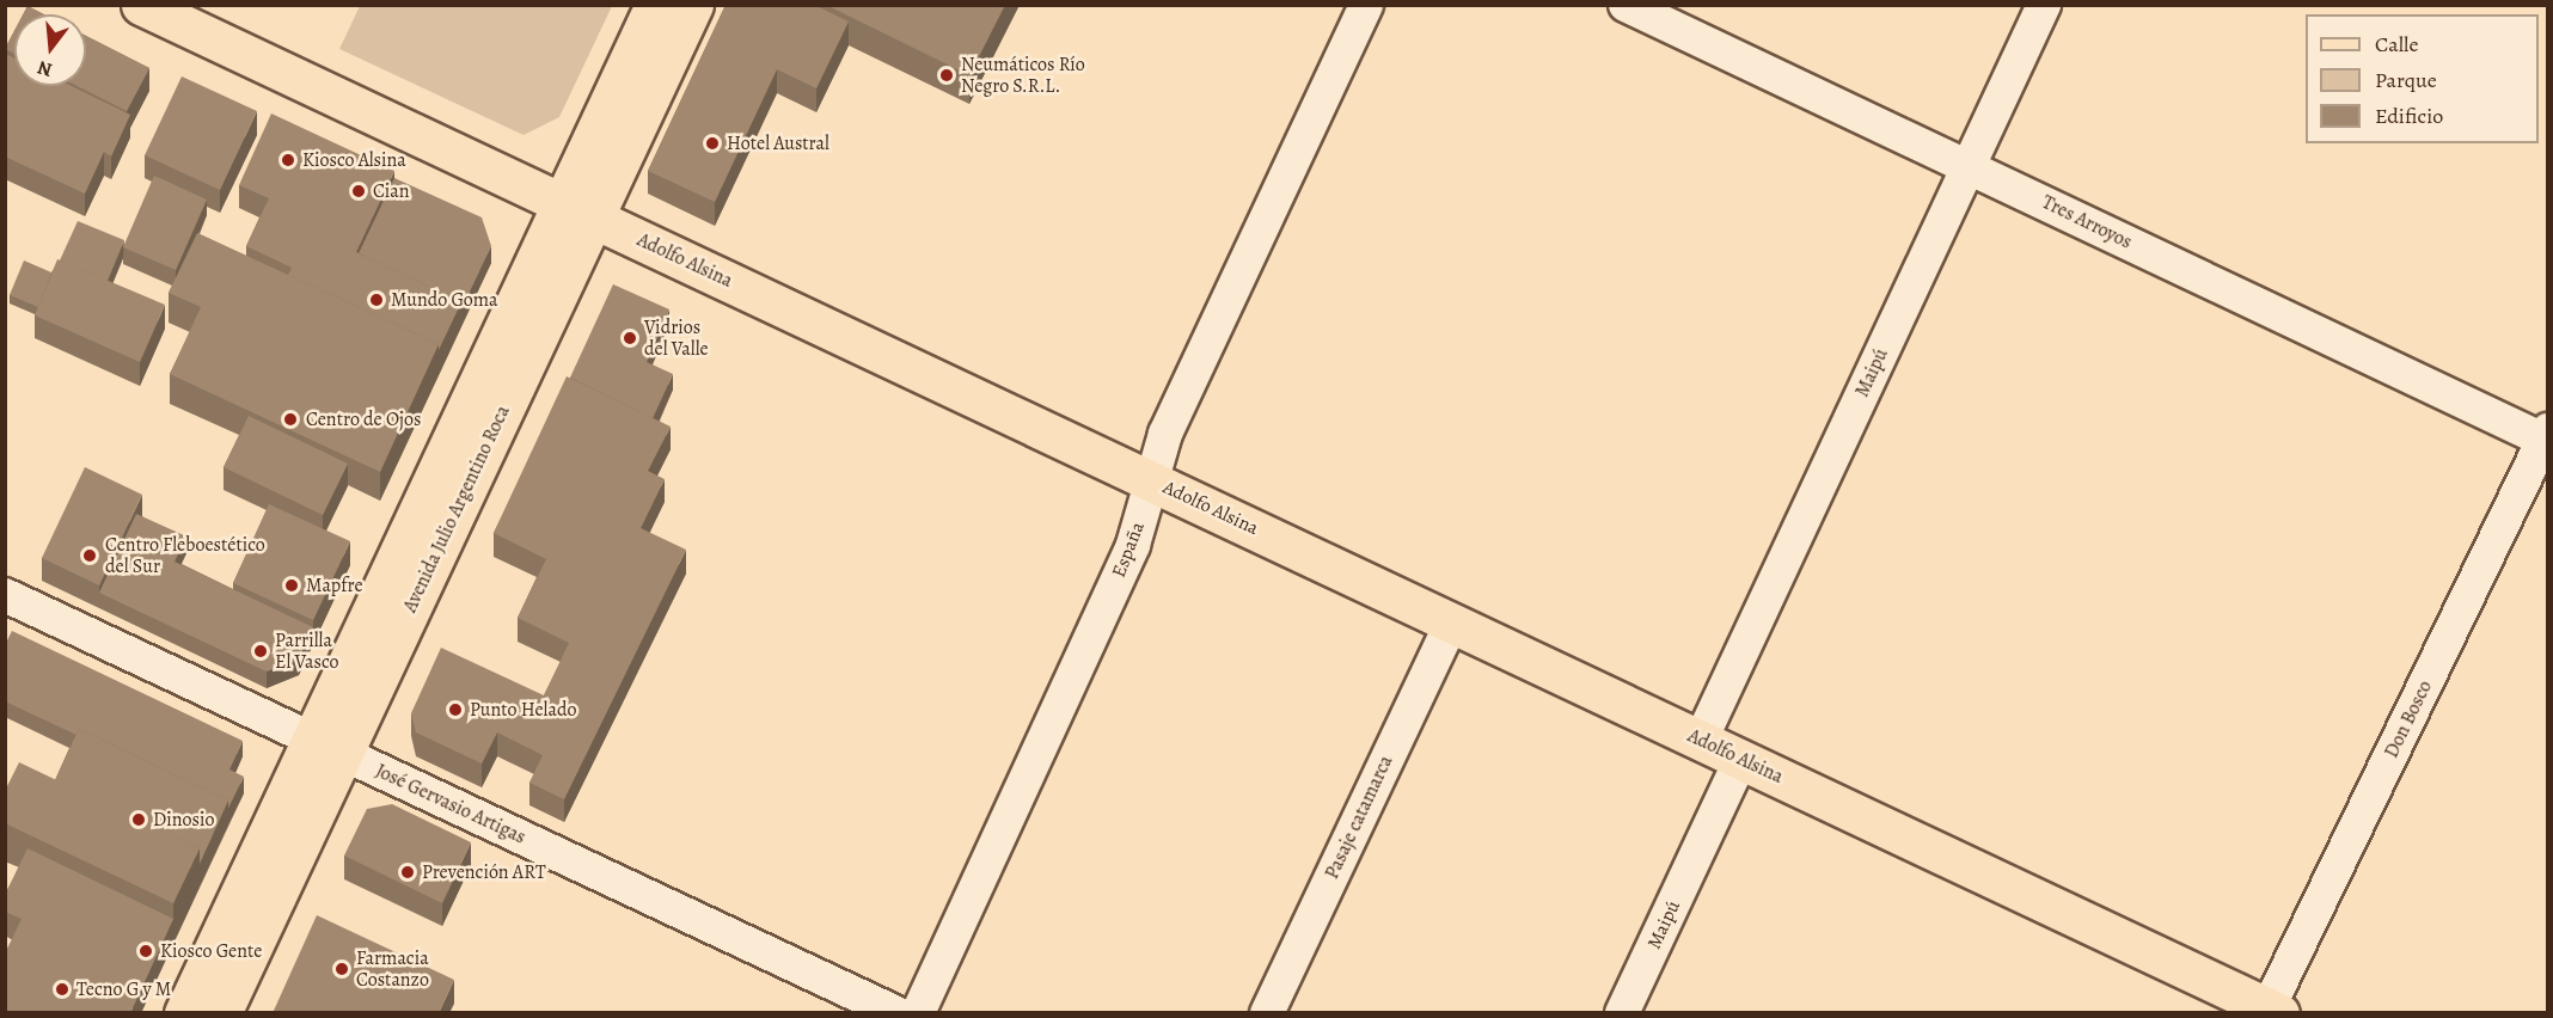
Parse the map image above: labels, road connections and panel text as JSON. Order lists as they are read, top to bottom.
{
  "streets": {
    "main road": ["Adolfo Alsina", "Avenida Julio Argentino Roca"],
    "street": [
      "Tres Arroyos",
      "Maipú",
      "España",
      "Don Bosco",
      "José Gervasio Artigas",
      "Pasaje catamarca"
    ]
  },
  "crossings": [
    ["Tres Arroyos", "Maipú"],
    ["Tres Arroyos", "Don Bosco"],
    ["Adolfo Alsina", "Maipú"],
    ["Adolfo Alsina", "Avenida Julio Argentino Roca"],
    ["Adolfo Alsina", "España"],
    ["Adolfo Alsina", "Don Bosco"],
    ["Adolfo Alsina", "Pasaje catamarca"],
    ["Avenida Julio Argentino Roca", "José Gervasio Artigas"]
  ],
  "places": [
    "Neumáticos Río Negro S.R.L.",
    "Hotel Austral",
    "Kiosco Alsina",
    "Cian",
    "Mundo Goma",
    "Vidrios del Valle",
    "Centro de Ojos",
    "Centro Fleboestético del Sur",
    "Mapfre",
    "Parrilla El Vasco",
    "Punto Helado",
    "Dinosio",
    "Prevención ART",
    "Kiosco Gente",
    "Farmacia Costanzo",
    "Tecno G y M"
  ],
  "legend": ["Calle", "Parque", "Edificio"],
  "north": "bottom"
}
